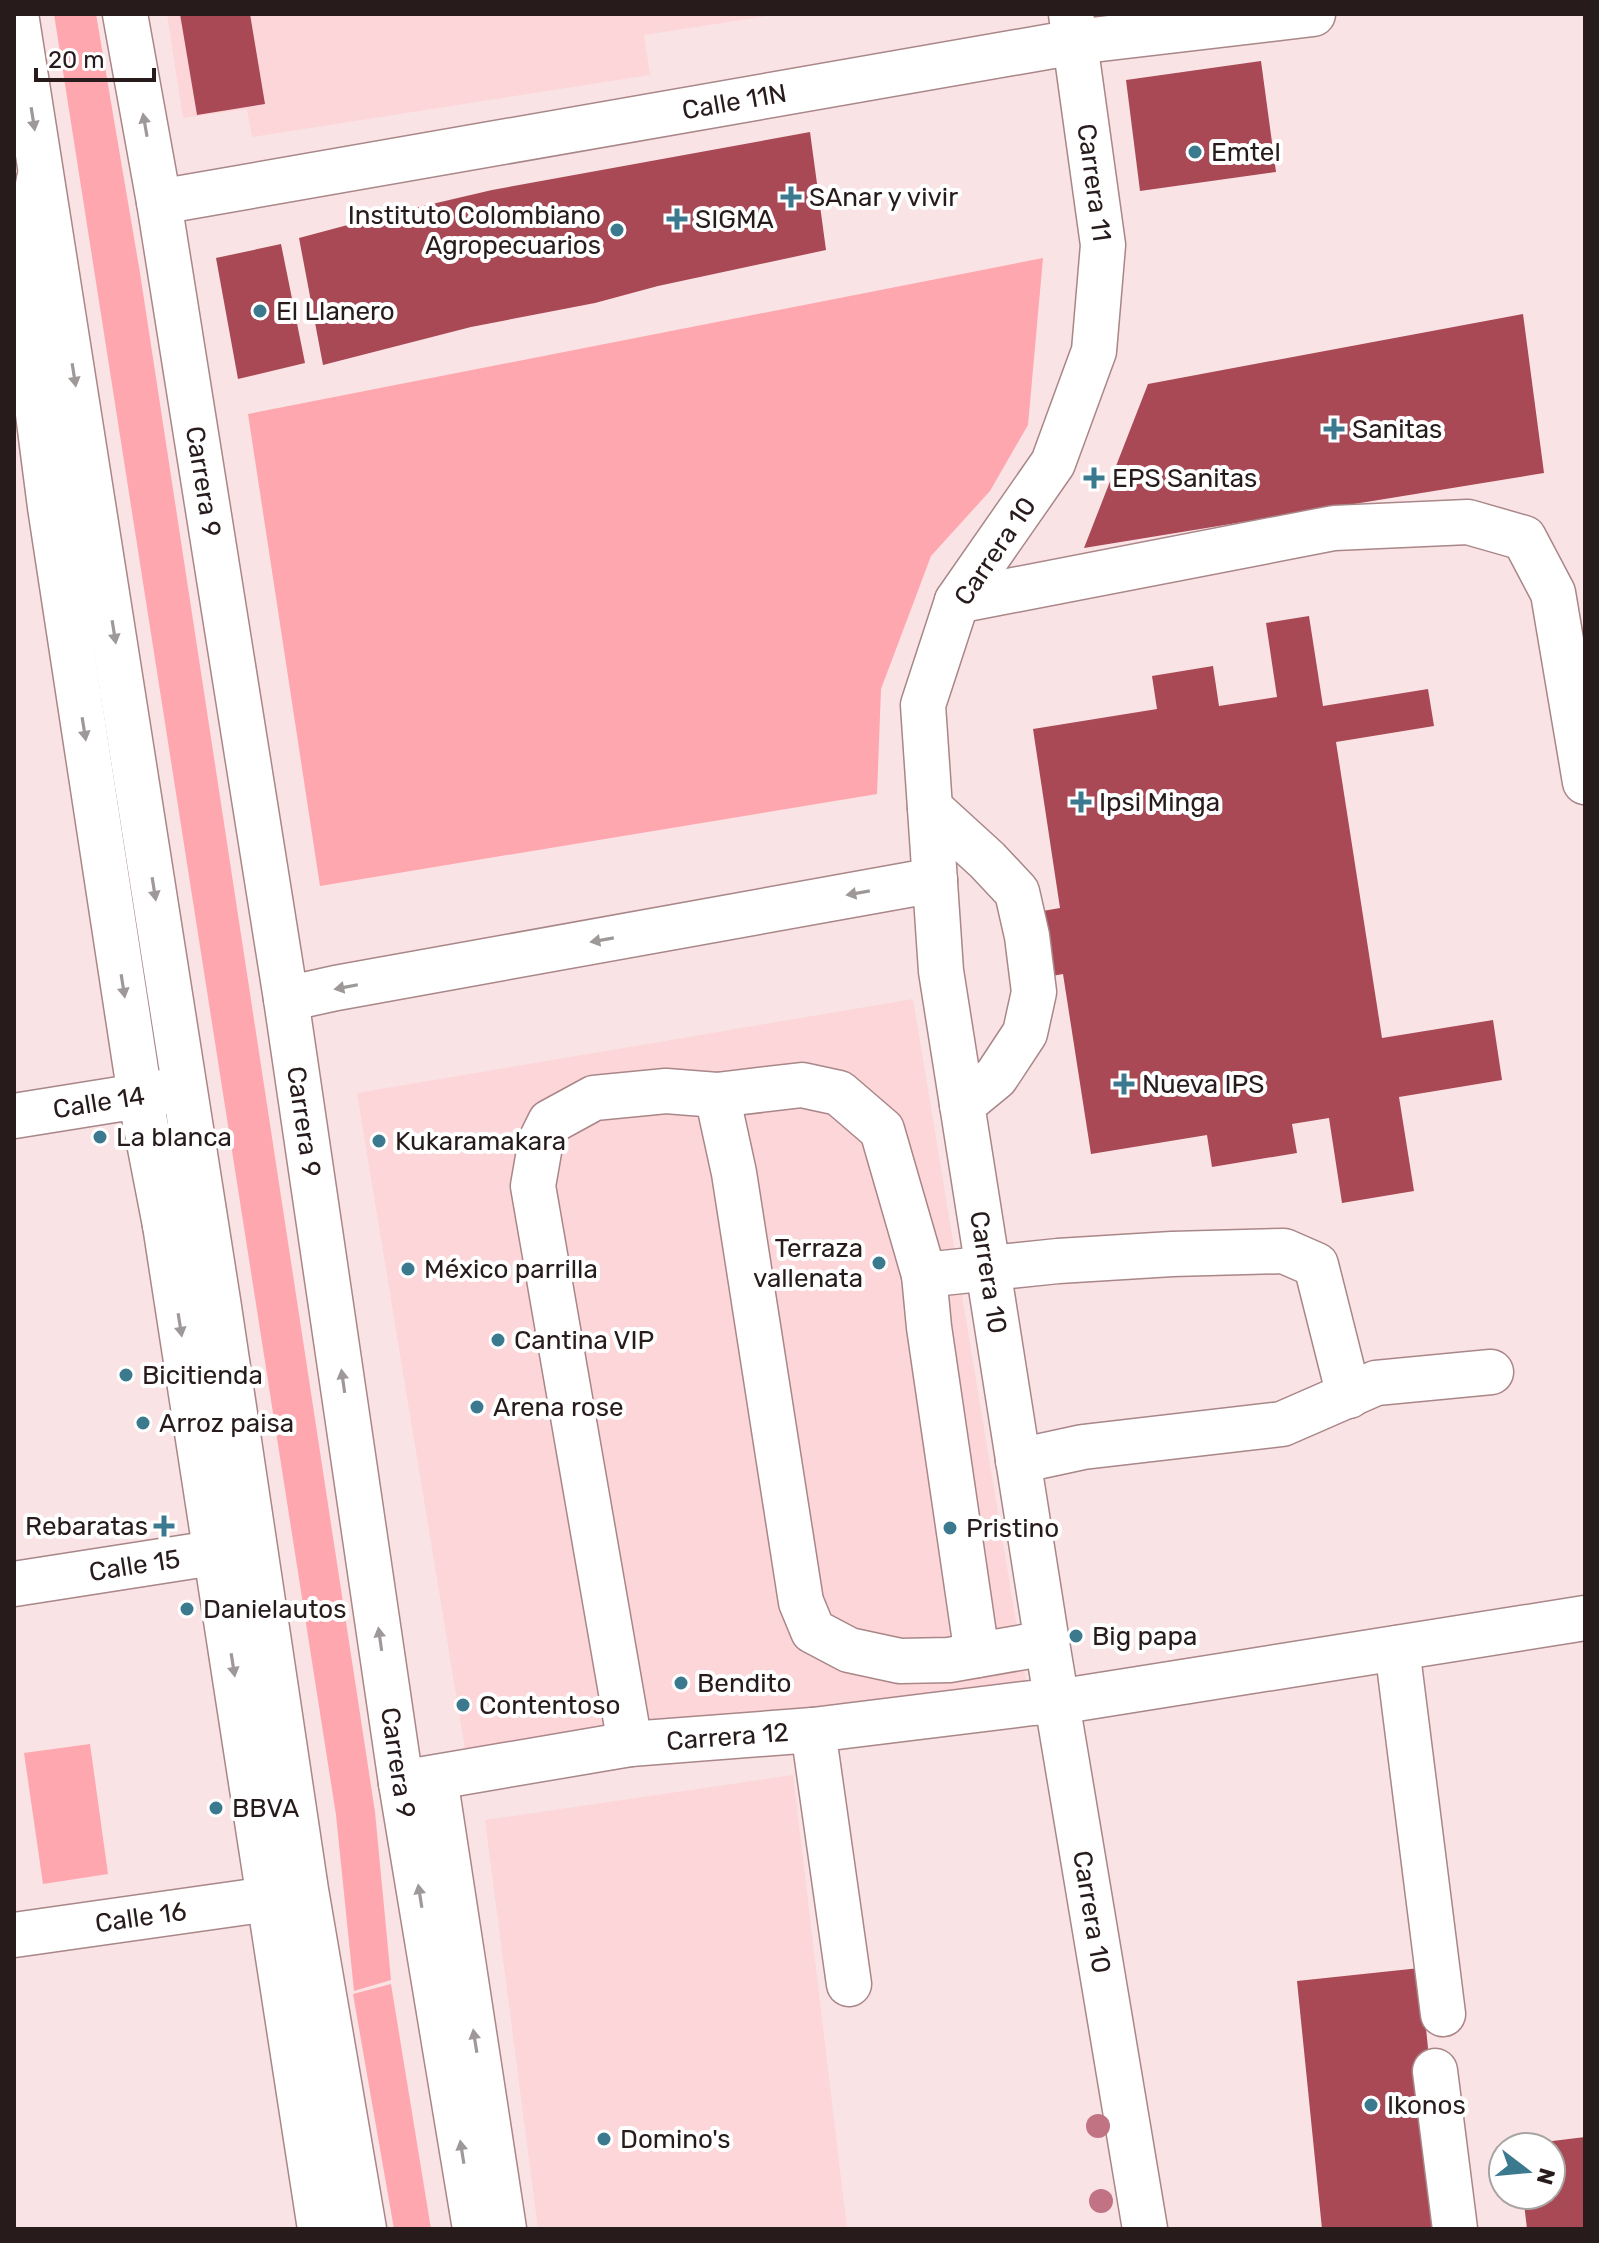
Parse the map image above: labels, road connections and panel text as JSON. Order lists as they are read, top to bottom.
{
  "streets": {
    "street": [
      "Calle 11N",
      "Carrera 11",
      "Carrera 9",
      "Carrera 10",
      "Calle 14",
      "Calle 15",
      "Carrera 12",
      "Calle 16"
    ]
  },
  "crossings": [
    ["Calle 11N", "Carrera 11"],
    ["Calle 11N", "Carrera 9"],
    ["Carrera 11", "Carrera 10"],
    ["Carrera 9", "Carrera 12"],
    ["Carrera 10", "Carrera 12"]
  ],
  "places": {
    "other": [
      "Emtel",
      "Instituto Colombiano Agropecuarios",
      "El Llanero",
      "La blanca",
      "Kukaramakara",
      "Terraza vallenata",
      "México parrilla",
      "Cantina VIP",
      "Bicitienda",
      "Arena rose",
      "Arroz paisa",
      "Pristino",
      "Danielautos",
      "Big papa",
      "Bendito",
      "Contentoso",
      "BBVA",
      "Ikonos",
      "Domino's"
    ],
    "health": [
      "SAnar y vivir",
      "SIGMA",
      "Sanitas",
      "EPS Sanitas",
      "Ipsi Minga",
      "Nueva IPS",
      "Rebaratas"
    ]
  },
  "scale_bar": "20 m",
  "north": "right"
}
